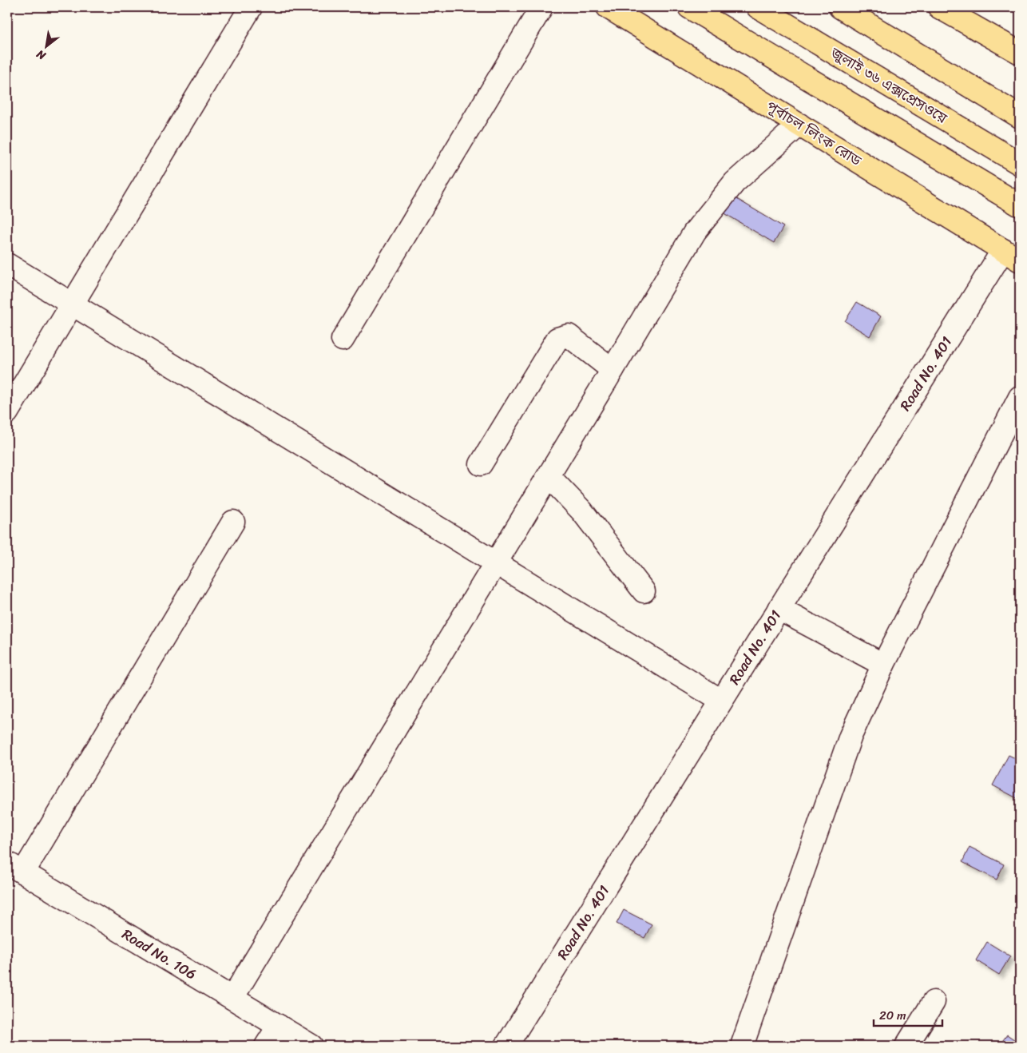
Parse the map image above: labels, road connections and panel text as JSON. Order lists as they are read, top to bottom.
{
  "streets": {
    "main road": ["জুলাই ৩৬ এক্সপ্রেসওয়ে", "পূর্বাচল লিংক রোড"],
    "street": ["Road No. 401", "Road No. 106"]
  },
  "crossings": [
    ["পূর্বাচল লিংক রোড", "Road No. 401"]
  ],
  "scale_bar": "20 m",
  "north": "bottom left"
}
